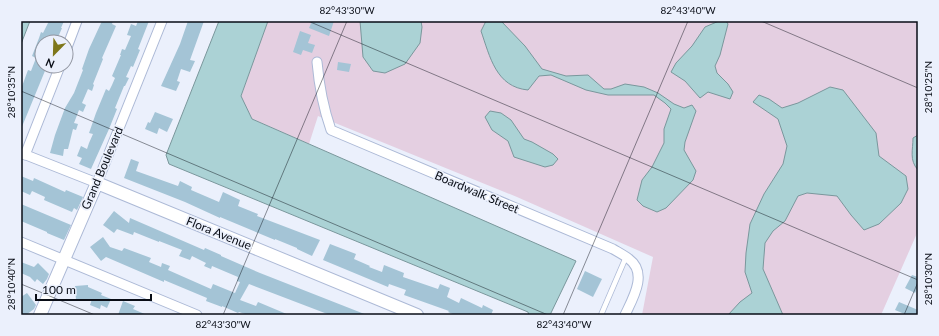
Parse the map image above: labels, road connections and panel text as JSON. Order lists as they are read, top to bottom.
{
  "streets": {
    "street": ["Grand Boulevard", "Boardwalk Street", "Flora Avenue"]
  },
  "crossings": [
    ["Grand Boulevard", "Flora Avenue"]
  ],
  "scale_bar": "100 m",
  "north": "bottom left",
  "coordinates": [
    "82°43'30\"W",
    "82°43'40\"W",
    "28°10'25\"N",
    "28°10'35\"N",
    "28°10'30\"N",
    "28°10'40\"N"
  ]
}
